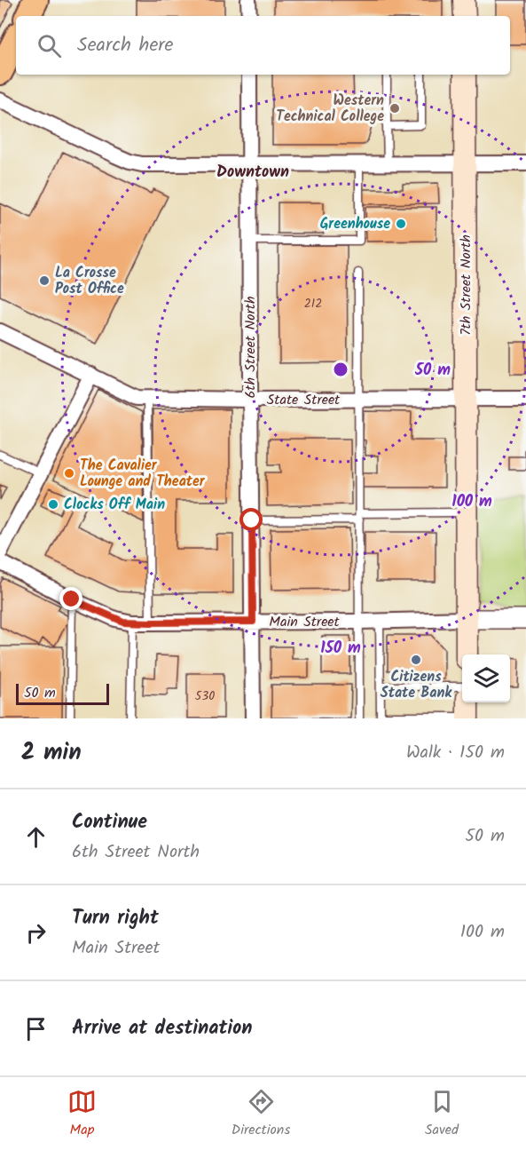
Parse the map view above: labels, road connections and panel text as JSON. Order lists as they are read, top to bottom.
{
  "streets": {
    "main road": ["7th Street North"],
    "street": ["6th Street North", "State Street", "Main Street"]
  },
  "crossings": [
    ["7th Street North", "State Street"],
    ["7th Street North", "Main Street"],
    ["6th Street North", "State Street"],
    ["6th Street North", "Main Street"]
  ],
  "districts": ["Downtown"],
  "places": [
    "Western Technical College",
    "Greenhouse",
    "La Crosse Post Office",
    "The Cavalier Lounge and Theater",
    "Clocks Off Main",
    "Citizens State Bank"
  ],
  "house_numbers": ["212", "530"],
  "scale_bar": "50 m",
  "page": {
    "search": "Search here",
    "scale": "50 m",
    "heading": ["2 min", "Walk · 150 m"],
    "list": [
      ["Continue", "6th Street North", "50 m"],
      ["Turn right", "Main Street", "100 m"],
      "Arrive at destination"
    ],
    "nav": ["Map", "Directions", "Saved"]
  },
  "rings": ["50 m", "100 m", "150 m"]
}
